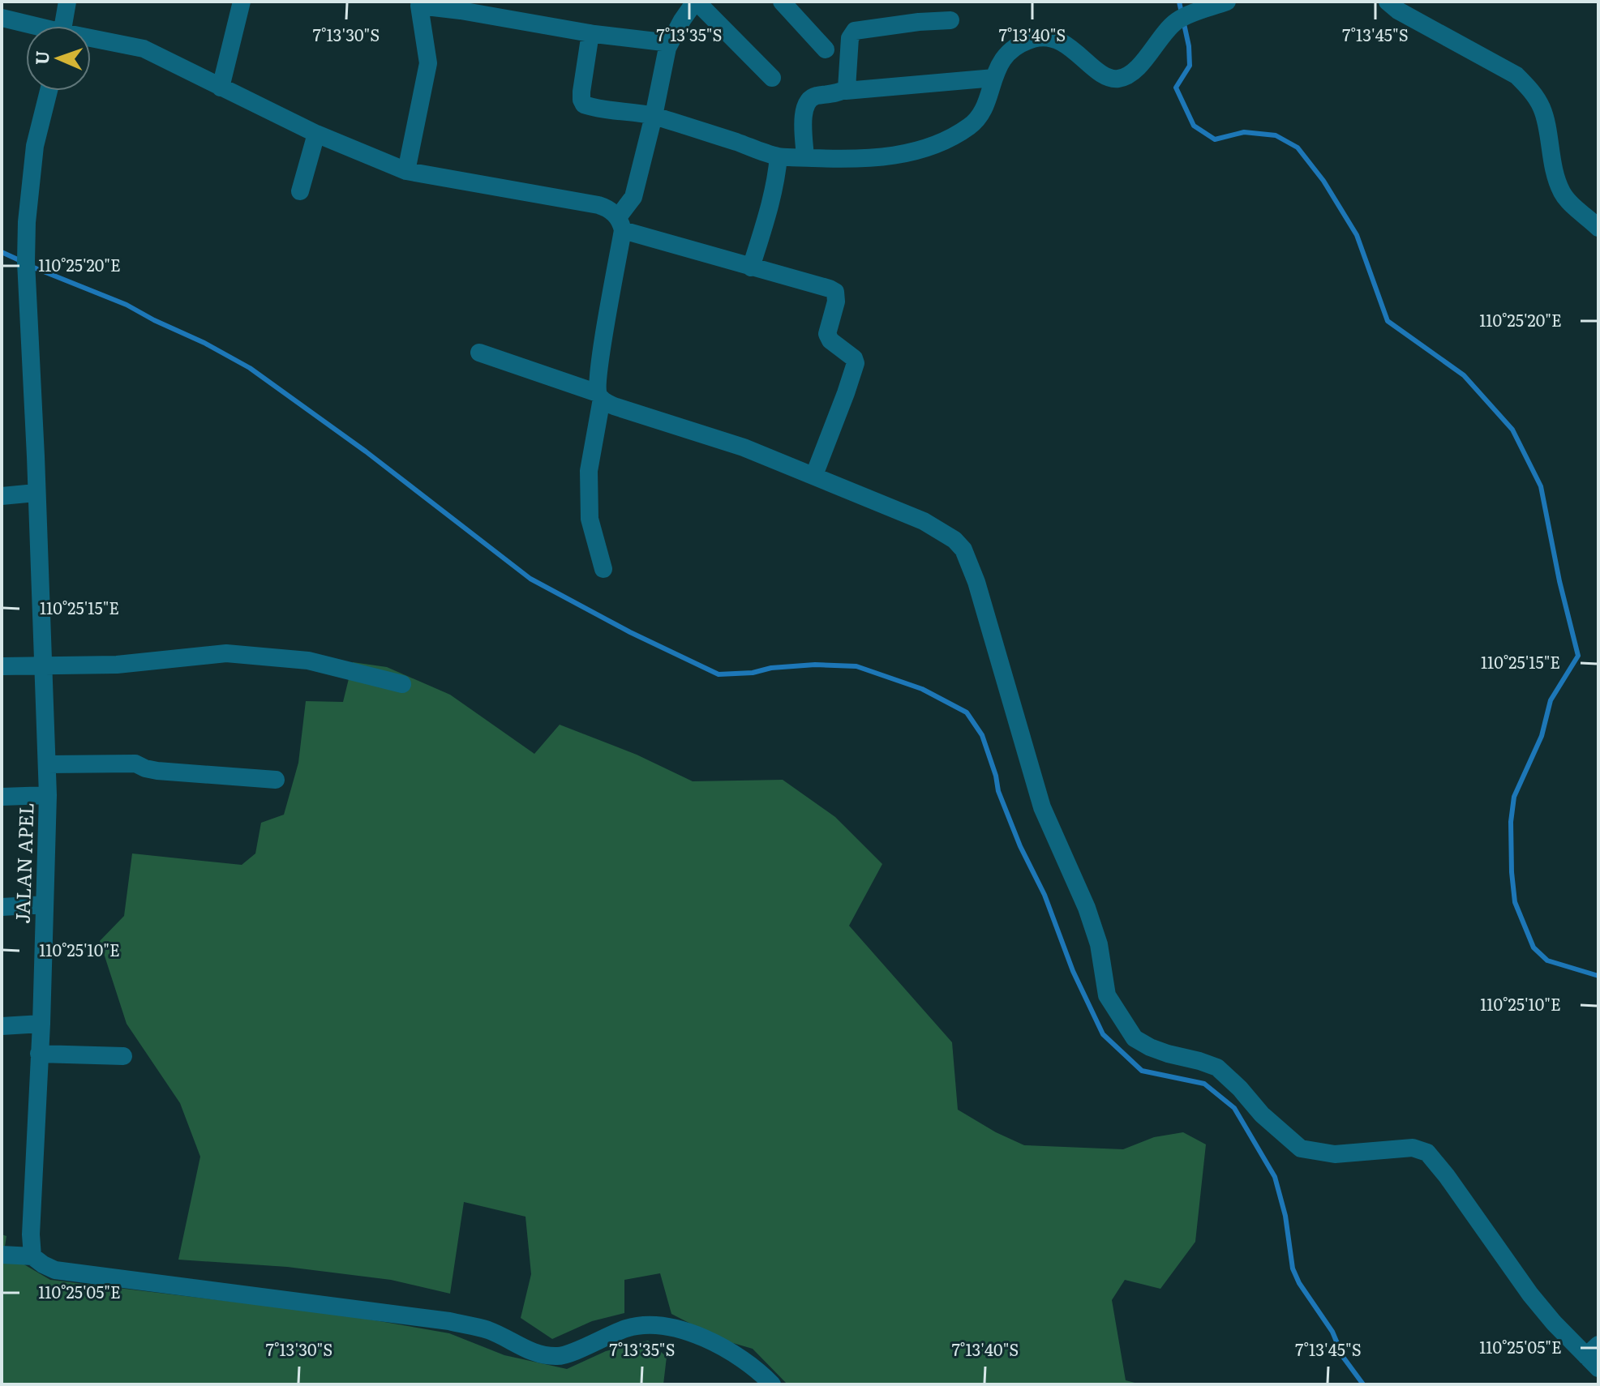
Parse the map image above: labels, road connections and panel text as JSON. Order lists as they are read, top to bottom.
{
  "streets": {
    "street": ["JALAN APEL"]
  },
  "north": "left",
  "coordinates": [
    "7°13'30\"S",
    "7°13'35\"S",
    "7°13'40\"S",
    "7°13'45\"S",
    "110°25'20\"E",
    "110°25'15\"E",
    "110°25'10\"E",
    "110°25'05\"E"
  ]
}
